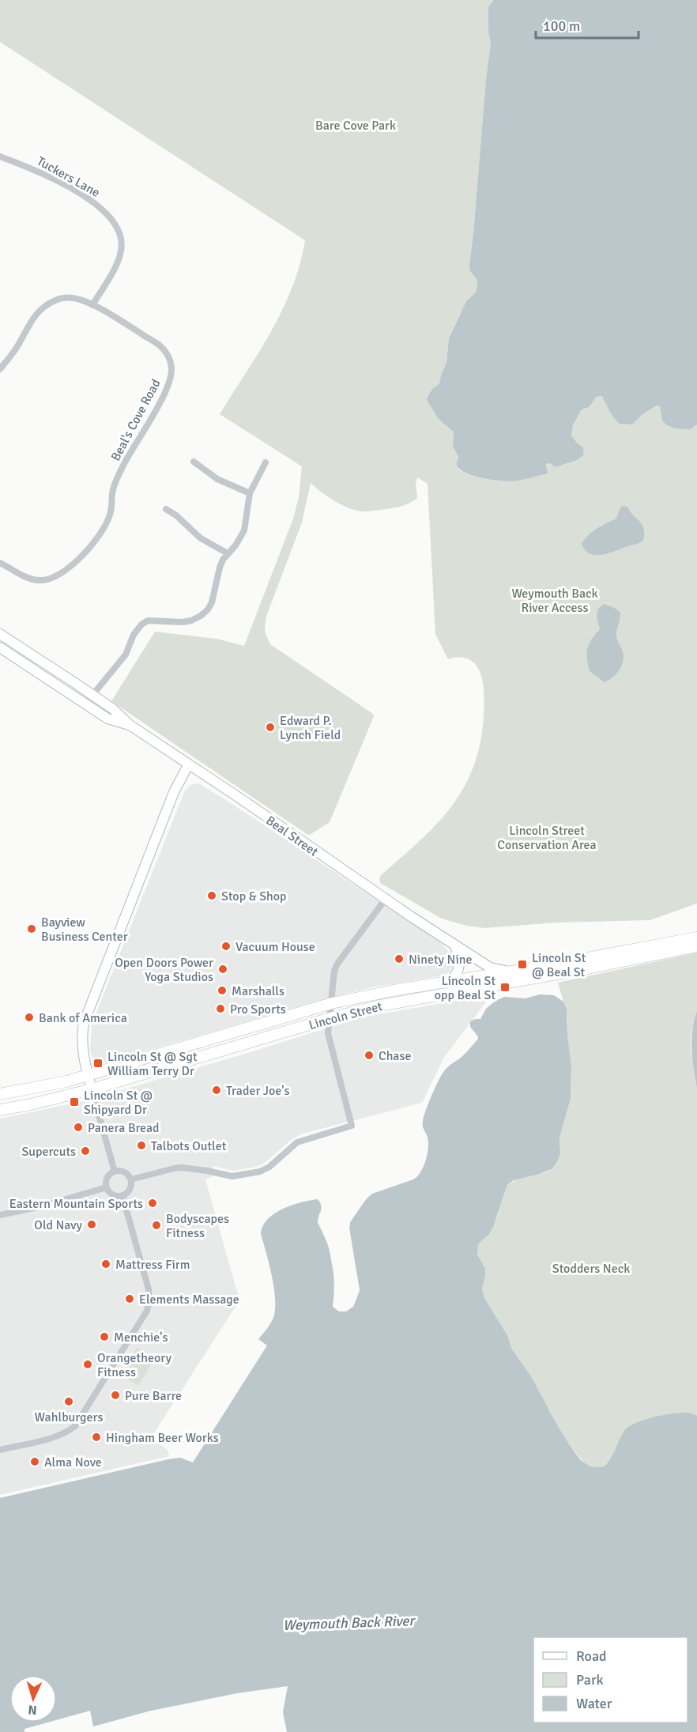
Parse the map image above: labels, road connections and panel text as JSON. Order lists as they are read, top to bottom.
{
  "streets": {
    "main road": ["Lincoln Street"],
    "street": ["Tuckers Lane", "Beal's Cove Road", "Beal Street"]
  },
  "crossings": [
    ["Tuckers Lane", "Beal's Cove Road"],
    ["Beal Street", "Lincoln Street"]
  ],
  "water": ["Weymouth Back River"],
  "parks": [
    "Bare Cove Park",
    "Weymouth Back River Access",
    "Lincoln Street Conservation Area",
    "Stodders Neck"
  ],
  "places": {
    "other": [
      "Edward P. Lynch Field",
      "Stop & Shop",
      "Bayview Business Center",
      "Vacuum House",
      "Ninety Nine",
      "Open Doors Power Yoga Studios",
      "Marshalls",
      "Pro Sports",
      "Bank of America",
      "Chase",
      "Trader Joe's",
      "Panera Bread",
      "Talbots Outlet",
      "Supercuts",
      "Eastern Mountain Sports",
      "Old Navy",
      "Bodyscapes Fitness",
      "Mattress Firm",
      "Elements Massage",
      "Menchie's",
      "Orangetheory Fitness",
      "Pure Barre",
      "Wahlburgers",
      "Hingham Beer Works",
      "Alma Nove"
    ],
    "transit": [
      "Lincoln St @ Beal St",
      "Lincoln St opp Beal St",
      "Lincoln St @ Sgt William Terry Dr",
      "Lincoln St @ Shipyard Dr"
    ]
  },
  "legend": ["Road", "Park", "Water"],
  "scale_bar": "100 m",
  "north": "bottom"
}
